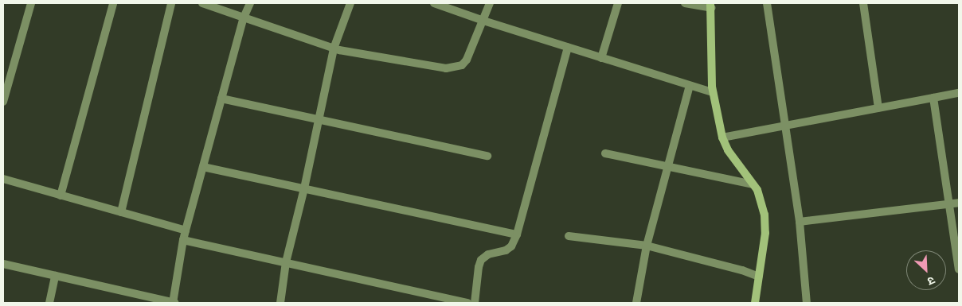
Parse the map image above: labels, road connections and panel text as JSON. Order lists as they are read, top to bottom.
{
  "north": "bottom right"
}
